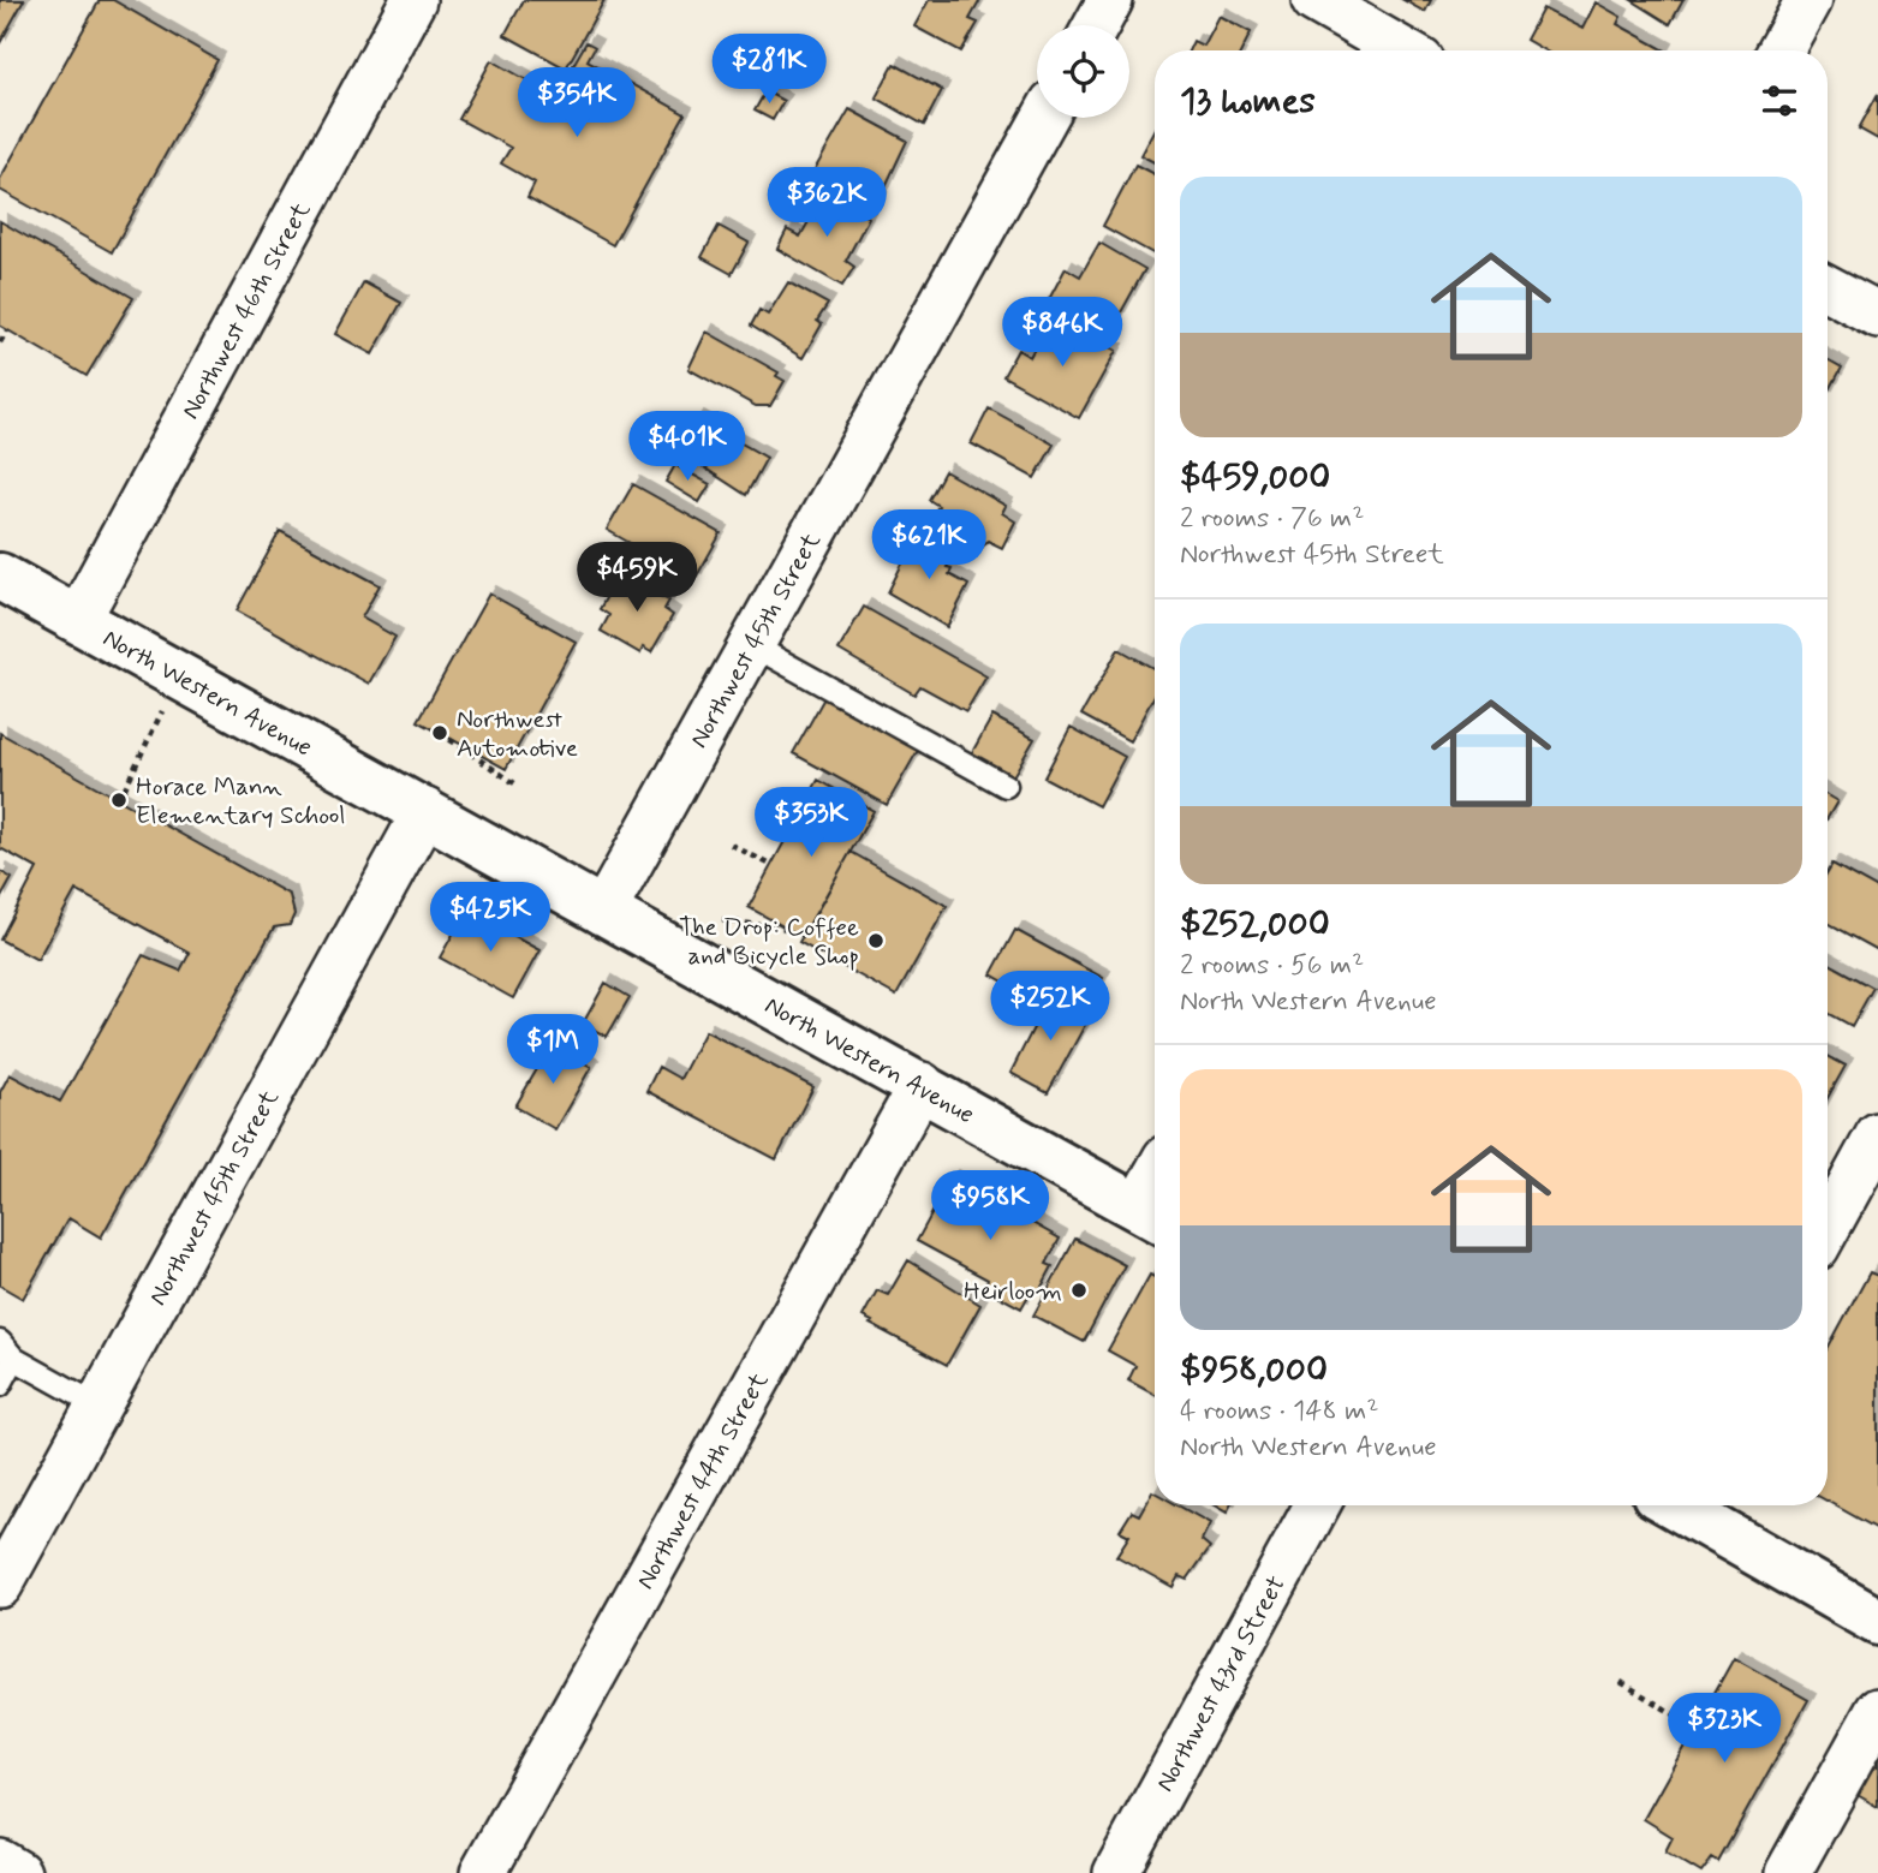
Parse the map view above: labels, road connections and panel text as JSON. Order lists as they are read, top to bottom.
{
  "streets": {
    "street": [
      "Northwest 46th Street",
      "Northwest 45th Street",
      "North Western Avenue",
      "Northwest 44th Street",
      "Northwest 43rd Street"
    ]
  },
  "crossings": [
    ["Northwest 46th Street", "North Western Avenue"],
    ["Northwest 45th Street", "North Western Avenue"],
    ["North Western Avenue", "Northwest 44th Street"]
  ],
  "places": [
    "Northwest Automotive",
    "Horace Mann Elementary School",
    "The Drop: Coffee and Bicycle Shop",
    "Heirloom"
  ],
  "page": {
    "price": [
      "$281K",
      "$354K",
      "$362K",
      "$846K",
      "$401K",
      "$621K",
      "$459K",
      "$353K",
      "$425K",
      "$252K",
      "$1M",
      "$958K",
      "$323K"
    ],
    "heading": "13 homes",
    "list": [
      {
        "name": "$459,000",
        "note": "2 rooms · 76 m² · Northwest 45th Street"
      },
      {
        "name": "$252,000",
        "note": "2 rooms · 56 m² · North Western Avenue"
      },
      {
        "name": "$958,000",
        "note": "4 rooms · 148 m² · North Western Avenue"
      }
    ]
  }
}
